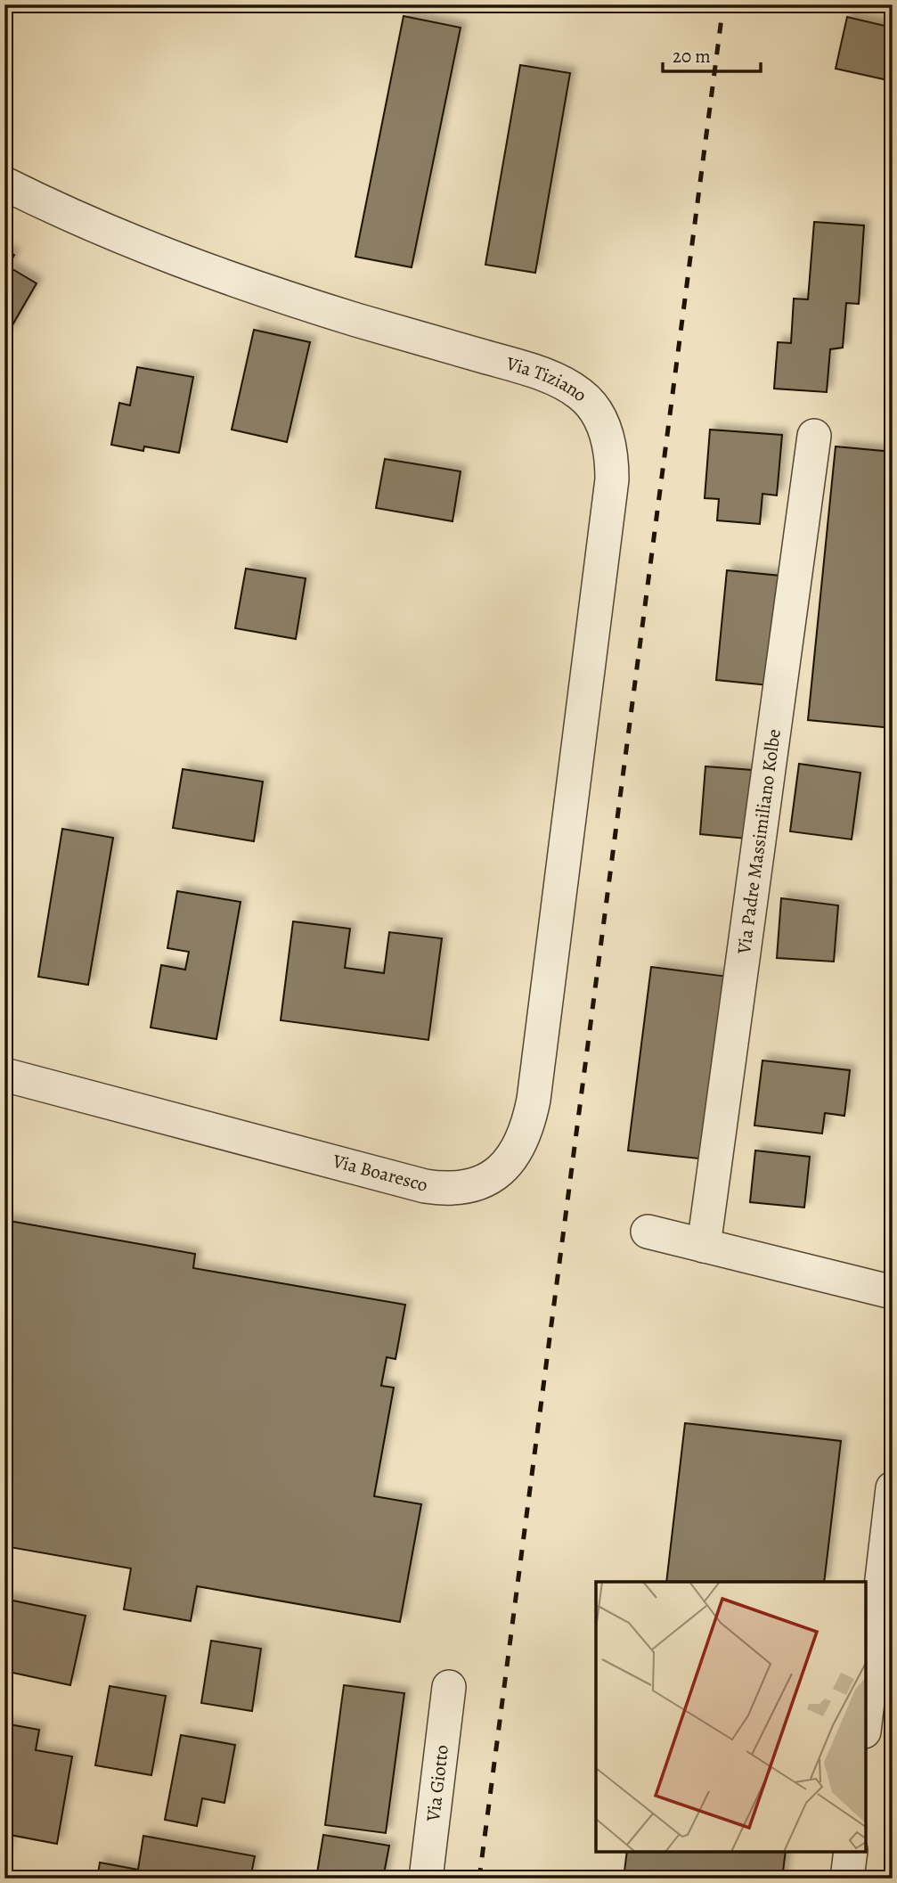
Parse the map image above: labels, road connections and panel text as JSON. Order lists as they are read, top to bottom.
{
  "streets": {
    "street": [
      "Via Tiziano",
      "Via Padre Massimiliano Kolbe",
      "Via Boaresco",
      "Via Giotto"
    ]
  },
  "crossings": [
    ["Via Tiziano", "Via Boaresco"]
  ],
  "scale_bar": "20 m"
}
